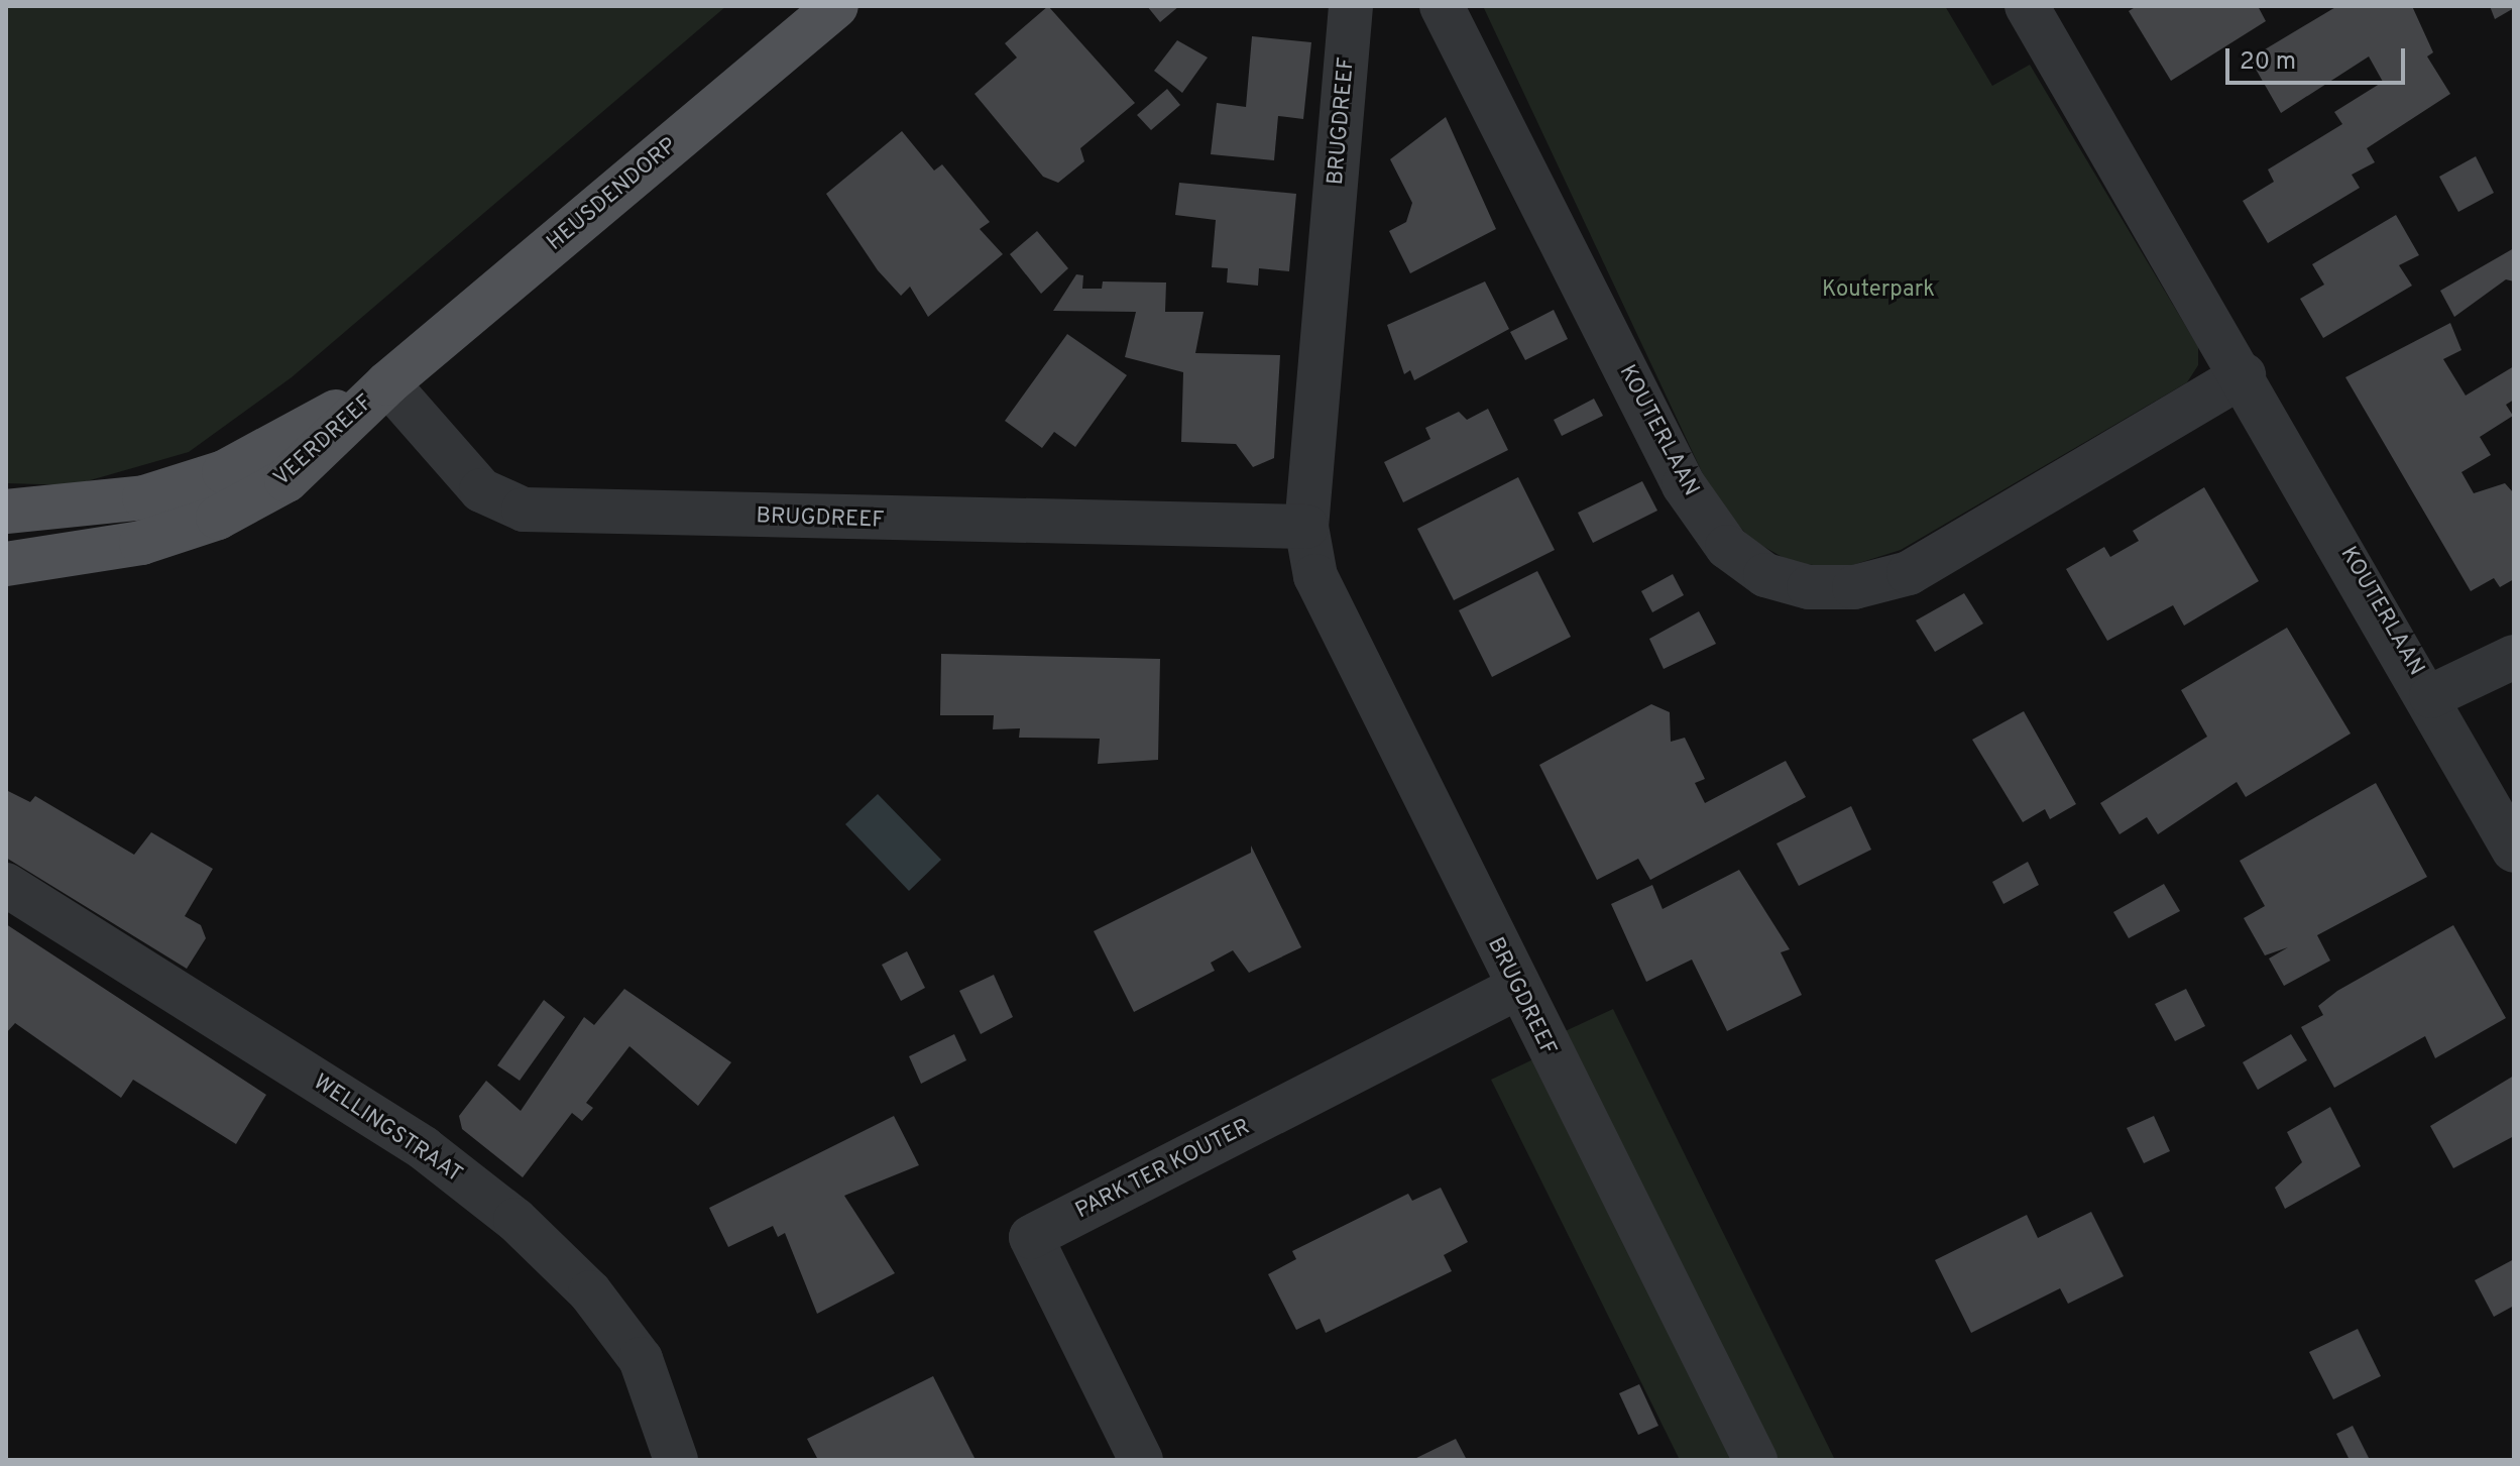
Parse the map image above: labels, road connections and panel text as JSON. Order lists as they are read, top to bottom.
{
  "streets": {
    "main road": ["HEUSDENDORP", "VEERDREEF"],
    "street": [
      "BRUGDREEF",
      "KOUTERLAAN",
      "WELLINGSTRAAT",
      "PARK TER KOUTER"
    ]
  },
  "crossings": [
    ["BRUGDREEF", "HEUSDENDORP"],
    ["BRUGDREEF", "VEERDREEF"],
    ["BRUGDREEF", "PARK TER KOUTER"],
    ["HEUSDENDORP", "VEERDREEF"]
  ],
  "parks": ["Kouterpark"],
  "scale_bar": "20 m"
}
